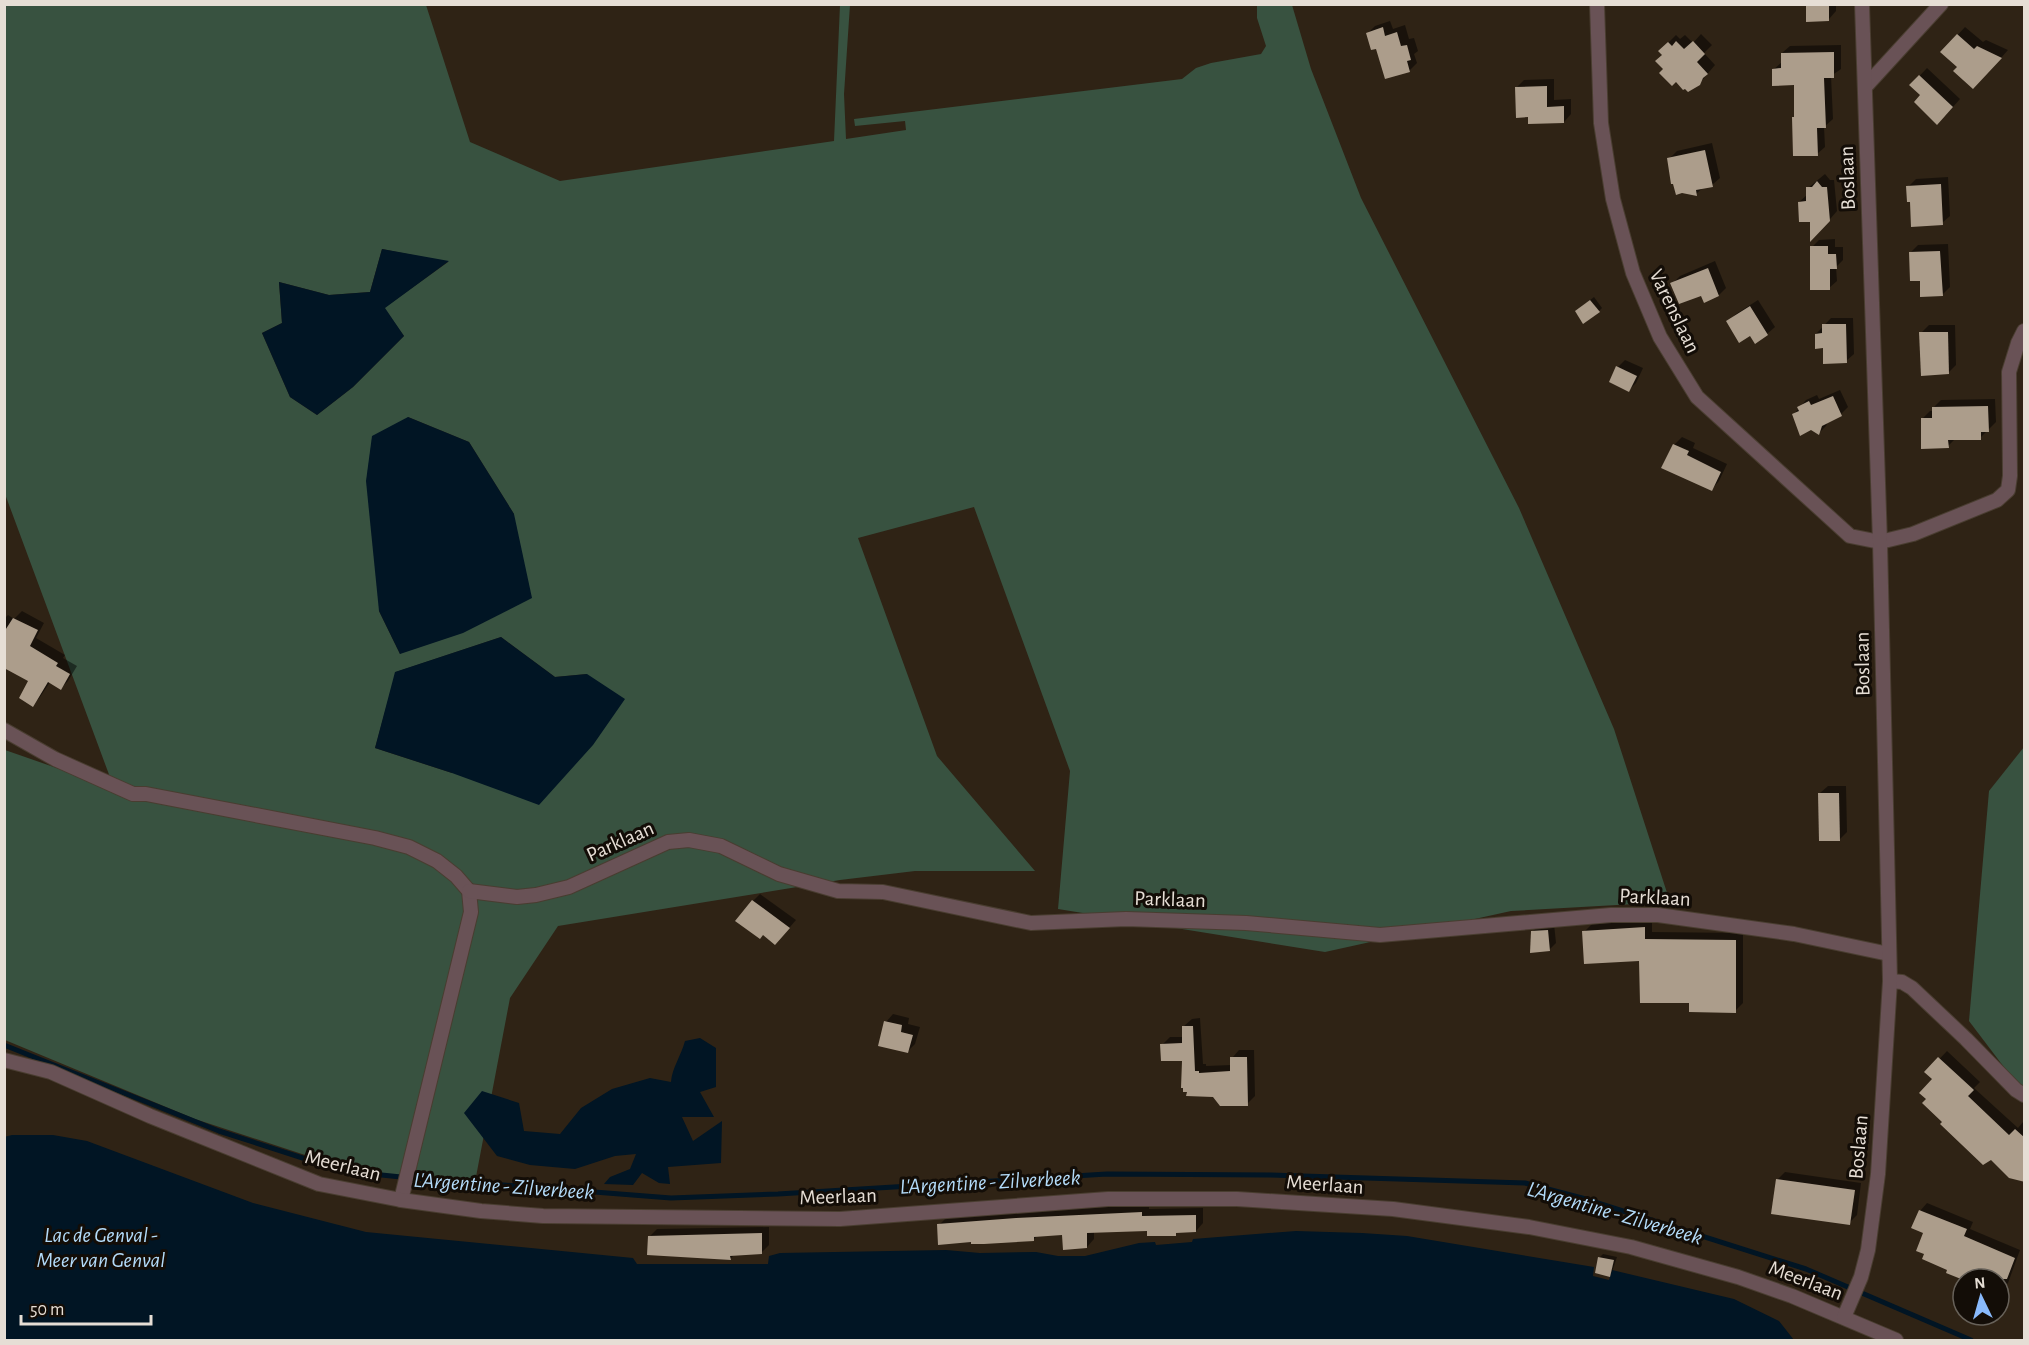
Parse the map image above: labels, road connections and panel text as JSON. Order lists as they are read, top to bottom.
{
  "streets": {
    "street": [
      "Boslaan",
      "Varenslaan",
      "Parklaan",
      "Meerlaan"
    ]
  },
  "crossings": [
    ["Boslaan", "Varenslaan"],
    ["Boslaan", "Parklaan"],
    ["Boslaan", "Meerlaan"]
  ],
  "water": ["L'Argentine - Zilverbeek", "Lac de Genval - Meer van Genval"],
  "scale_bar": "50 m",
  "north": "top"
}
